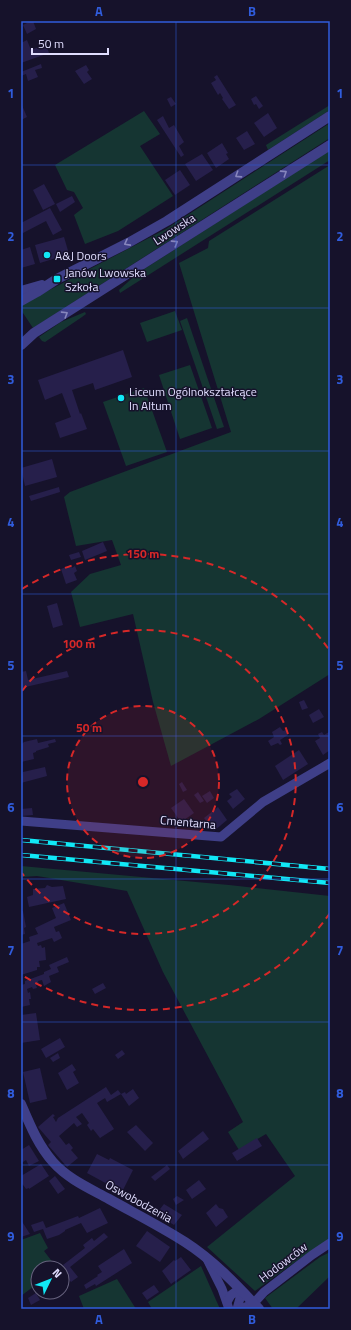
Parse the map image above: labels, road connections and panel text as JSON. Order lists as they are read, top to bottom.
{
  "streets": {
    "street": [
      "Lwowska",
      "Cmentarna",
      "Oswobodzenia",
      "Hodowców"
    ]
  },
  "crossings": [
    ["Oswobodzenia", "Hodowców"]
  ],
  "places": {
    "other": ["A&J Doors", "Liceum Ogólnokształcące In Altum"],
    "transit": ["Janów Lwowska Szkoła"]
  },
  "scale_bar": "50 m",
  "north": "top right",
  "grid": {
    "columns": ["A", "B"],
    "rows": [
      "1",
      "2",
      "3",
      "4",
      "5",
      "6",
      "7",
      "8",
      "9"
    ]
  },
  "rings": ["150 m", "100 m", "50 m"]
}
